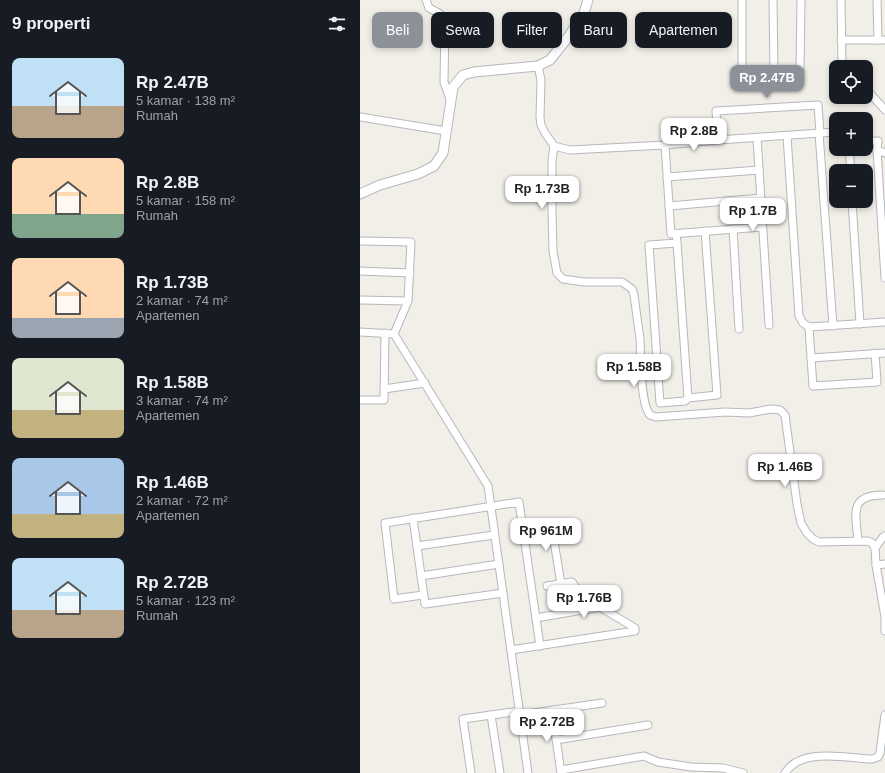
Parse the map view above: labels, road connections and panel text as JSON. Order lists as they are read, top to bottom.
{
  "page": {
    "heading": "9 properti",
    "chip": [
      "Beli",
      "Sewa",
      "Filter",
      "Baru",
      "Apartemen"
    ],
    "list": [
      {
        "name": "Rp 2.47B",
        "note": "5 kamar · 138 m² · Rumah"
      },
      {
        "name": "Rp 2.8B",
        "note": "5 kamar · 158 m² · Rumah"
      },
      {
        "name": "Rp 1.73B",
        "note": "2 kamar · 74 m² · Apartemen"
      },
      {
        "name": "Rp 1.58B",
        "note": "3 kamar · 74 m² · Apartemen"
      },
      {
        "name": "Rp 1.46B",
        "note": "2 kamar · 72 m² · Apartemen"
      },
      {
        "name": "Rp 2.72B",
        "note": "5 kamar · 123 m² · Rumah"
      }
    ],
    "map_buttons": ["+", "−"],
    "price": [
      "Rp 2.47B",
      "Rp 2.8B",
      "Rp 1.73B",
      "Rp 1.7B",
      "Rp 1.58B",
      "Rp 1.46B",
      "Rp 961M",
      "Rp 1.76B",
      "Rp 2.72B"
    ]
  }
}
